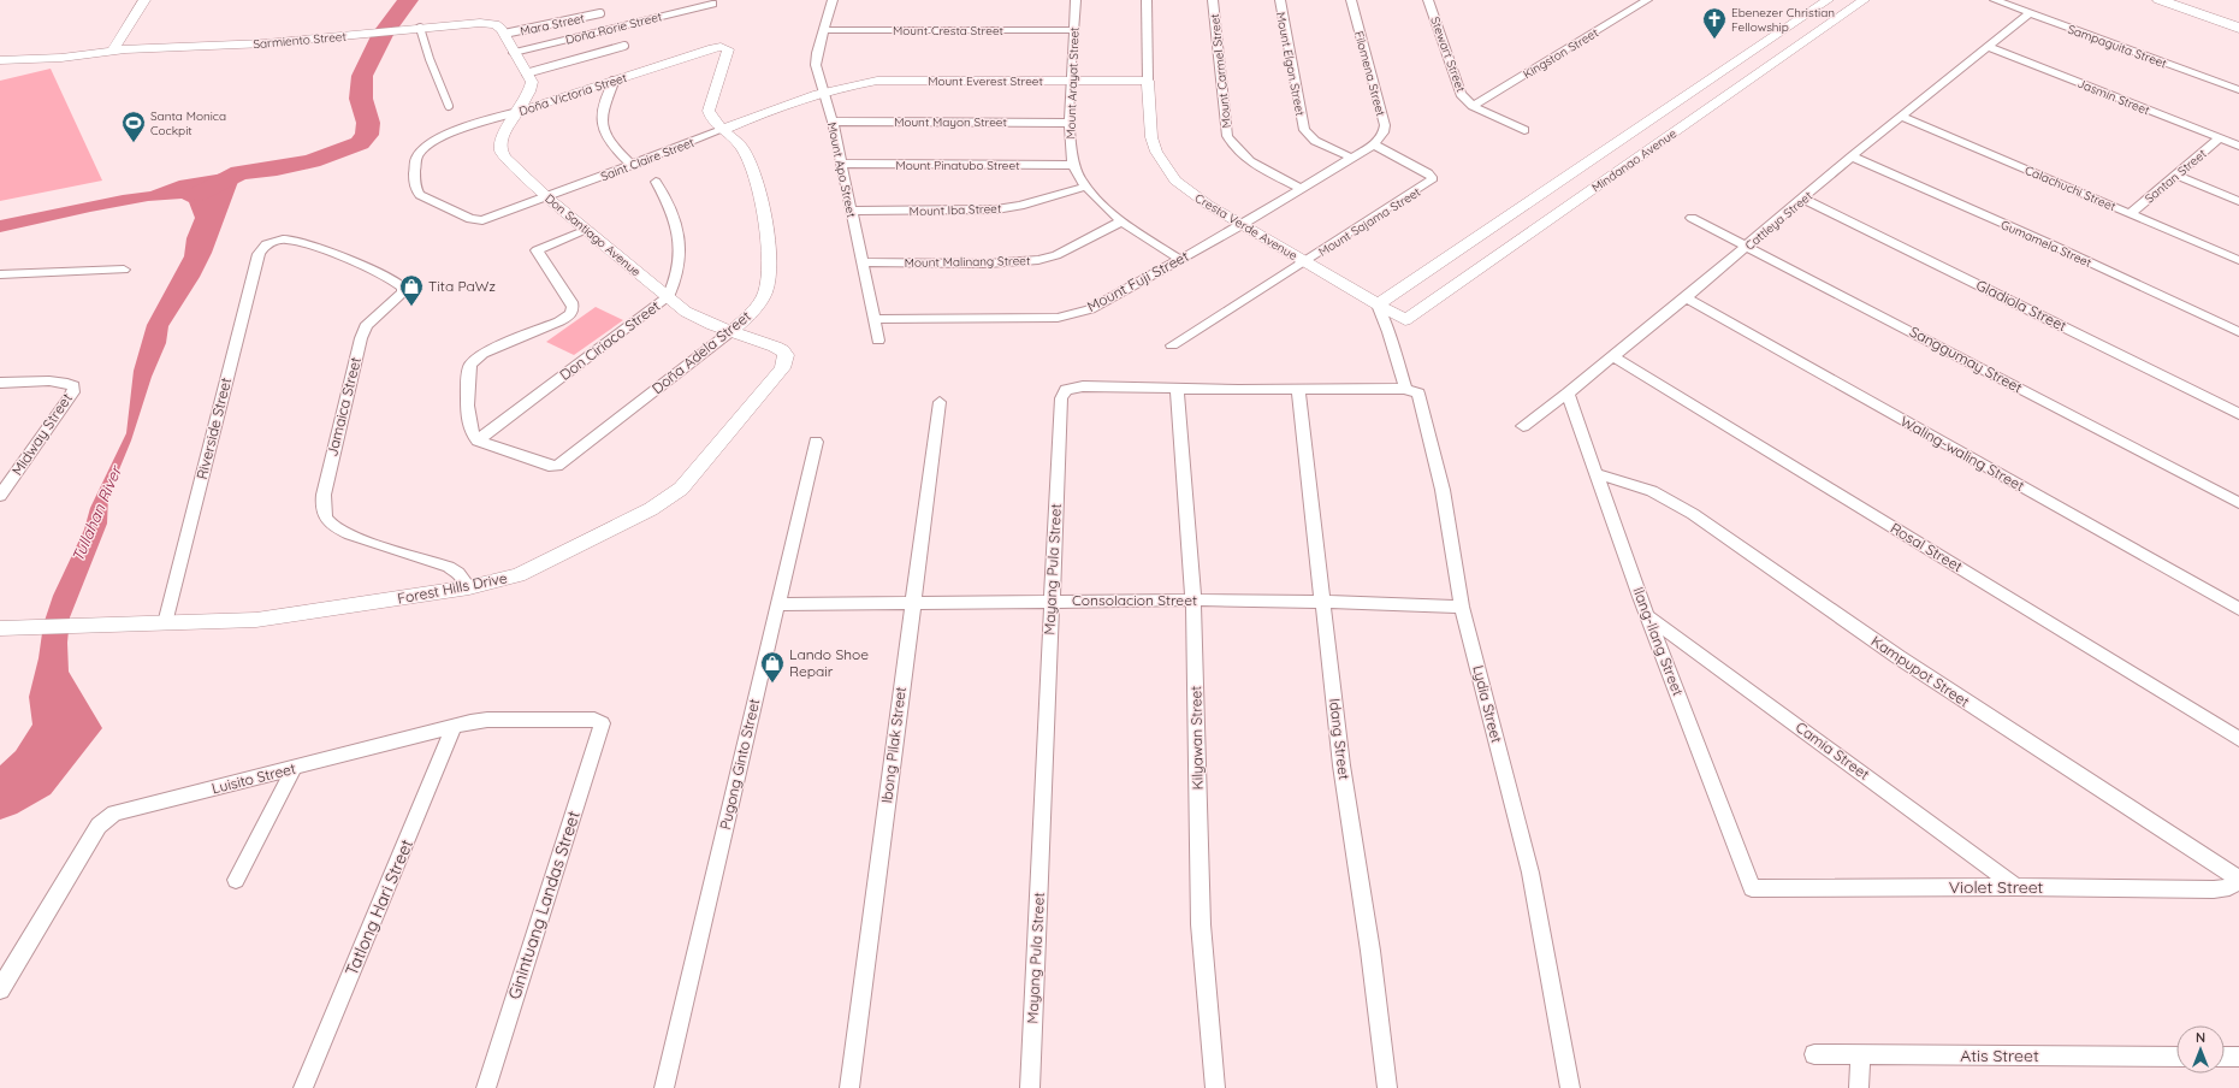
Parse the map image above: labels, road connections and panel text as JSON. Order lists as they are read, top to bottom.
{
  "streets": {
    "street": [
      "Mara Street",
      "Doña Rorie Street",
      "Mount Cresta Street",
      "Sarmiento Street",
      "Sampaguita Street",
      "Kingston Street",
      "Stewart Street",
      "Mount Elgon Street",
      "Mount Carmel Street",
      "Filomena Street",
      "Mount Everest Street",
      "Mount Arayat Street",
      "Doña Victoria Street",
      "Jasmin Street",
      "Mount Mayon Street",
      "Saint Claire Street",
      "Mindanao Avenue",
      "Mount Pinatubo Street",
      "Mount Apo Street",
      "Santan Street",
      "Calachuchi Street",
      "Mount Iba Street",
      "Cattleya Street",
      "Mount Sajama Street",
      "Cresta Verde Avenue",
      "Don Santiago Avenue",
      "Gumamela Street",
      "Mount Malinang Street",
      "Mount Fuji Street",
      "Gladiola Street",
      "Don Ciriaco Street",
      "Doña Adela Street",
      "Sanggumay Street",
      "Jamaica Street",
      "Riverside Street",
      "Midway Street",
      "Waling-waling Street",
      "Rosal Street",
      "Mayang Pula Street",
      "Forest Hills Drive",
      "Consolacion Street",
      "Ilang-Ilang Street",
      "Kampupot Street",
      "Lydia Street",
      "Kilyawan Street",
      "Idang Street",
      "Ibong Pilak Street",
      "Camia Street",
      "Pugong Ginto Street",
      "Luisito Street",
      "Violet Street",
      "Ginintuang Landas Street",
      "Tatlong Hari Street",
      "Atis Street"
    ]
  },
  "crossings": [
    ["Mara Street", "Sarmiento Street"],
    ["Mount Cresta Street", "Mount Arayat Street"],
    ["Mount Cresta Street", "Mount Apo Street"],
    ["Sampaguita Street", "Cattleya Street"],
    ["Kingston Street", "Stewart Street"],
    ["Mount Elgon Street", "Mount Fuji Street"],
    ["Mount Carmel Street", "Mount Fuji Street"],
    ["Filomena Street", "Mount Sajama Street"],
    ["Filomena Street", "Mount Fuji Street"],
    ["Mount Everest Street", "Mount Arayat Street"],
    ["Mount Everest Street", "Saint Claire Street"],
    ["Mount Everest Street", "Mount Apo Street"],
    ["Mount Everest Street", "Cresta Verde Avenue"],
    ["Mount Arayat Street", "Mount Mayon Street"],
    ["Mount Arayat Street", "Mount Pinatubo Street"],
    ["Mount Arayat Street", "Mount Iba Street"],
    ["Mount Arayat Street", "Mount Malinang Street"],
    ["Mount Arayat Street", "Mount Fuji Street"],
    ["Doña Victoria Street", "Saint Claire Street"],
    ["Doña Victoria Street", "Don Santiago Avenue"],
    ["Doña Victoria Street", "Doña Adela Street"],
    ["Jasmin Street", "Santan Street"],
    ["Jasmin Street", "Cattleya Street"],
    ["Mount Mayon Street", "Mount Apo Street"],
    ["Saint Claire Street", "Mount Apo Street"],
    ["Saint Claire Street", "Don Santiago Avenue"],
    ["Saint Claire Street", "Doña Adela Street"],
    ["Mindanao Avenue", "Cresta Verde Avenue"],
    ["Mount Pinatubo Street", "Mount Apo Street"],
    ["Mount Apo Street", "Mount Iba Street"],
    ["Mount Apo Street", "Mount Malinang Street"],
    ["Mount Apo Street", "Mount Fuji Street"],
    ["Santan Street", "Calachuchi Street"],
    ["Calachuchi Street", "Cattleya Street"],
    ["Cattleya Street", "Gumamela Street"],
    ["Cattleya Street", "Gladiola Street"],
    ["Cattleya Street", "Sanggumay Street"],
    ["Cattleya Street", "Waling-waling Street"],
    ["Cattleya Street", "Rosal Street"],
    ["Cattleya Street", "Ilang-Ilang Street"],
    ["Mount Sajama Street", "Cresta Verde Avenue"],
    ["Mount Sajama Street", "Mount Fuji Street"],
    ["Cresta Verde Avenue", "Mount Fuji Street"],
    ["Don Santiago Avenue", "Don Ciriaco Street"],
    ["Don Santiago Avenue", "Doña Adela Street"],
    ["Don Santiago Avenue", "Forest Hills Drive"],
    ["Don Ciriaco Street", "Doña Adela Street"],
    ["Doña Adela Street", "Forest Hills Drive"],
    ["Jamaica Street", "Riverside Street"],
    ["Jamaica Street", "Forest Hills Drive"],
    ["Riverside Street", "Forest Hills Drive"],
    ["Mayang Pula Street", "Consolacion Street"],
    ["Mayang Pula Street", "Lydia Street"],
    ["Mayang Pula Street", "Kilyawan Street"],
    ["Mayang Pula Street", "Idang Street"],
    ["Consolacion Street", "Lydia Street"],
    ["Consolacion Street", "Kilyawan Street"],
    ["Consolacion Street", "Idang Street"],
    ["Consolacion Street", "Ibong Pilak Street"],
    ["Consolacion Street", "Pugong Ginto Street"],
    ["Ilang-Ilang Street", "Kampupot Street"],
    ["Ilang-Ilang Street", "Camia Street"],
    ["Ilang-Ilang Street", "Violet Street"],
    ["Kampupot Street", "Violet Street"],
    ["Camia Street", "Violet Street"],
    ["Luisito Street", "Ginintuang Landas Street"],
    ["Luisito Street", "Tatlong Hari Street"]
  ],
  "water": ["Tullahan River"],
  "places": {
    "church": ["Ebenezer Christian Fellowship"],
    "sports": ["Santa Monica Cockpit"],
    "shop": ["Tita PaWz", "Lando Shoe Repair"]
  },
  "north": "top"
}
